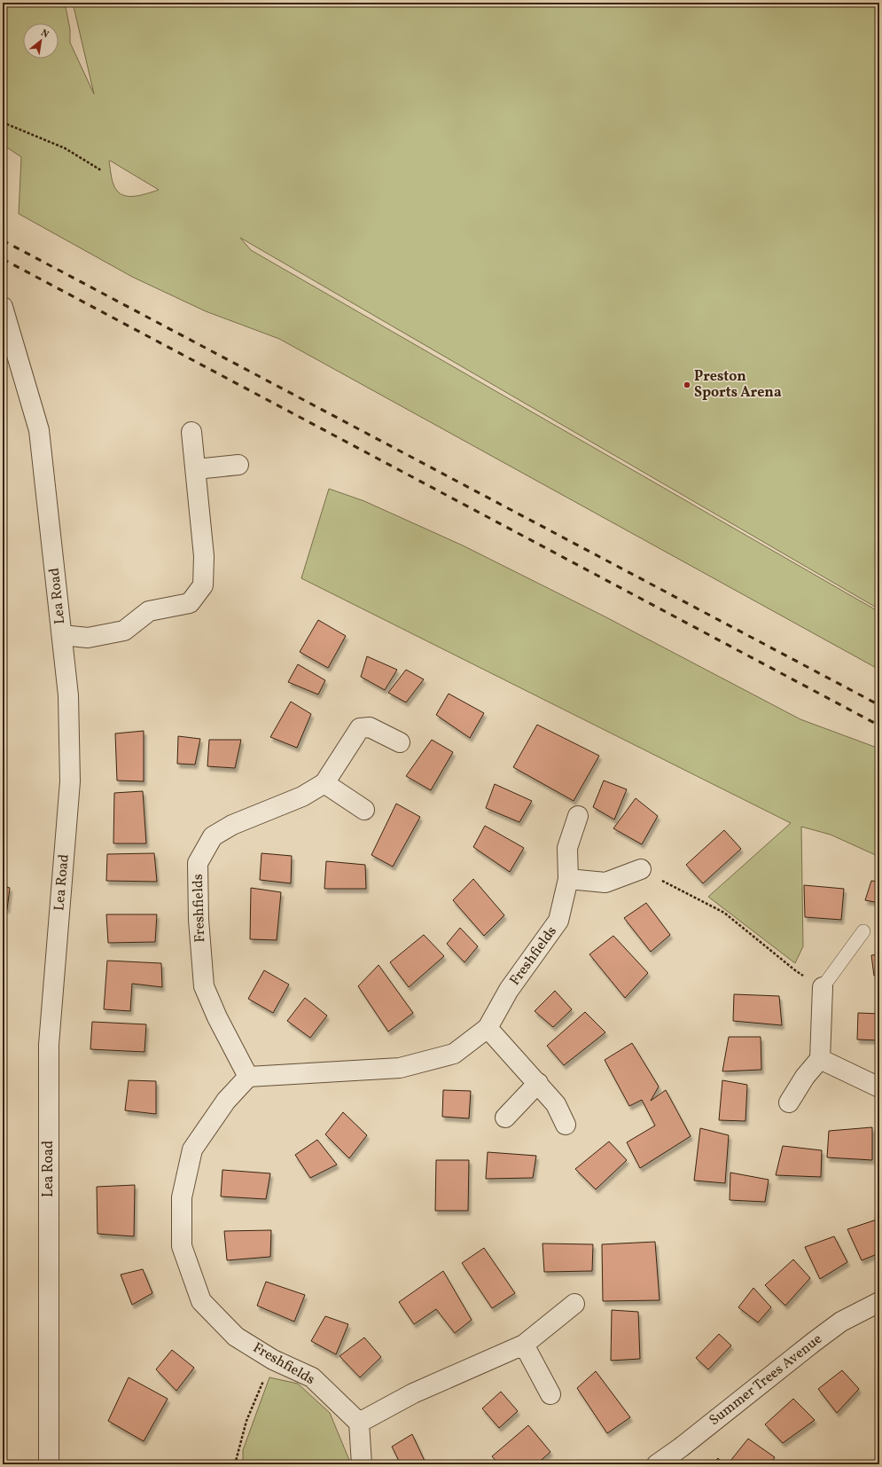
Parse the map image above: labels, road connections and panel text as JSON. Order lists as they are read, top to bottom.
{
  "streets": {
    "street": ["Lea Road", "Freshfields", "Summer Trees Avenue"]
  },
  "places": ["Preston Sports Arena"],
  "north": "top right"
}
